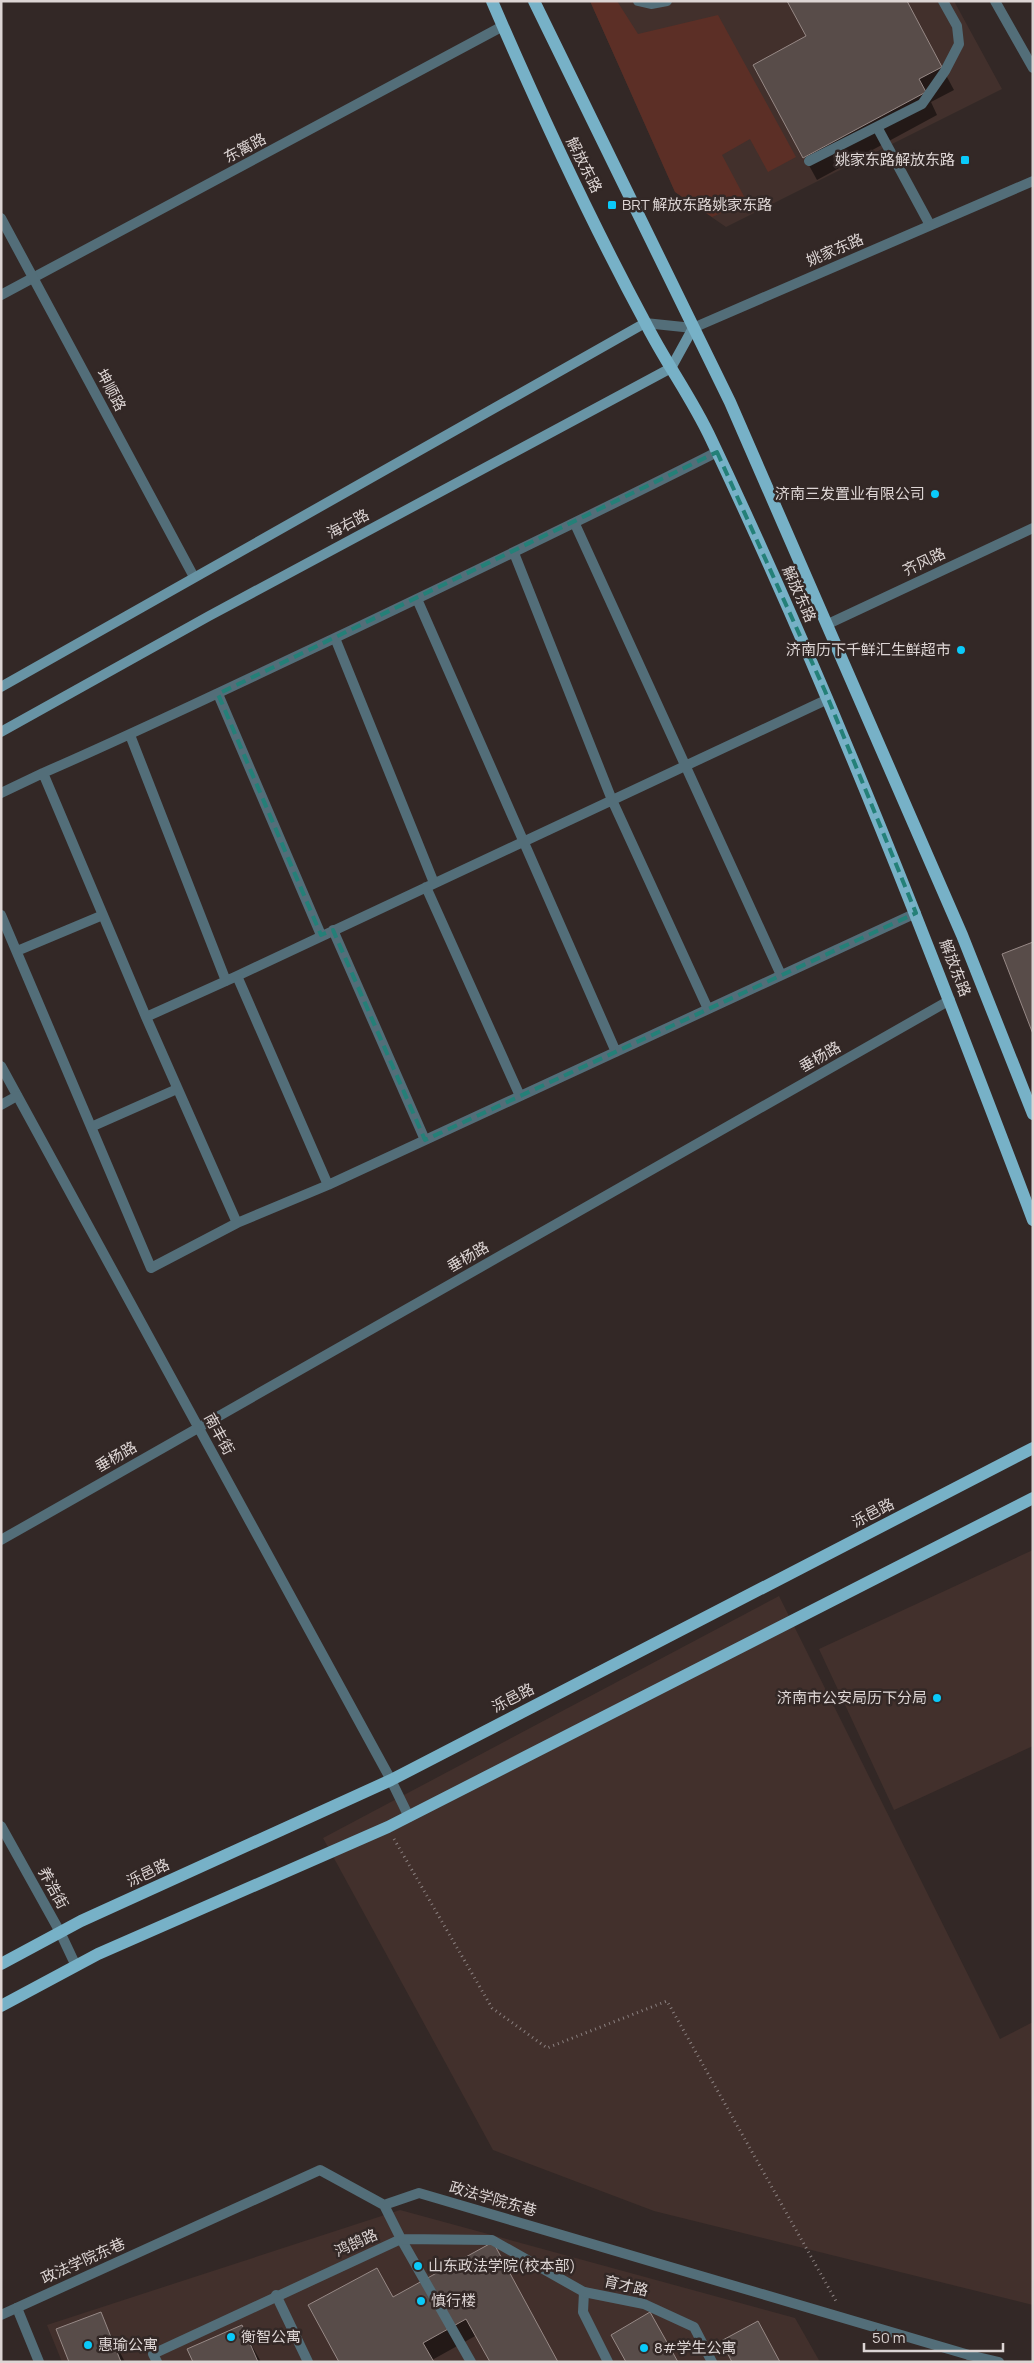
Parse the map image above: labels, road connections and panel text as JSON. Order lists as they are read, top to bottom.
{
  "streets": {
    "main road": ["解放东路", "海右路", "泺邑路"],
    "street": [
      "东篱路",
      "姚家东路",
      "坤顺路",
      "齐风路",
      "垂杨路",
      "南丰街",
      "养浩街",
      "政法学院东巷",
      "鸿鹄路",
      "育才路"
    ]
  },
  "crossings": [
    ["东篱路", "解放东路"],
    ["东篱路", "坤顺路"],
    ["解放东路", "姚家东路"],
    ["解放东路", "海右路"],
    ["解放东路", "齐风路"],
    ["解放东路", "垂杨路"],
    ["姚家东路", "海右路"],
    ["坤顺路", "海右路"],
    ["垂杨路", "南丰街"],
    ["南丰街", "泺邑路"],
    ["泺邑路", "养浩街"],
    ["鸿鹄路", "育才路"]
  ],
  "places": {
    "transit": ["姚家东路解放东路", "BRT 解放东路姚家东路"],
    "other": [
      "济南三发置业有限公司",
      "济南历下千鲜汇生鲜超市",
      "济南市公安局历下分局",
      "山东政法学院(校本部)",
      "慎行楼",
      "衡智公寓",
      "惠瑜公寓",
      "8#学生公寓"
    ]
  },
  "scale_bar": "50 m"
}
